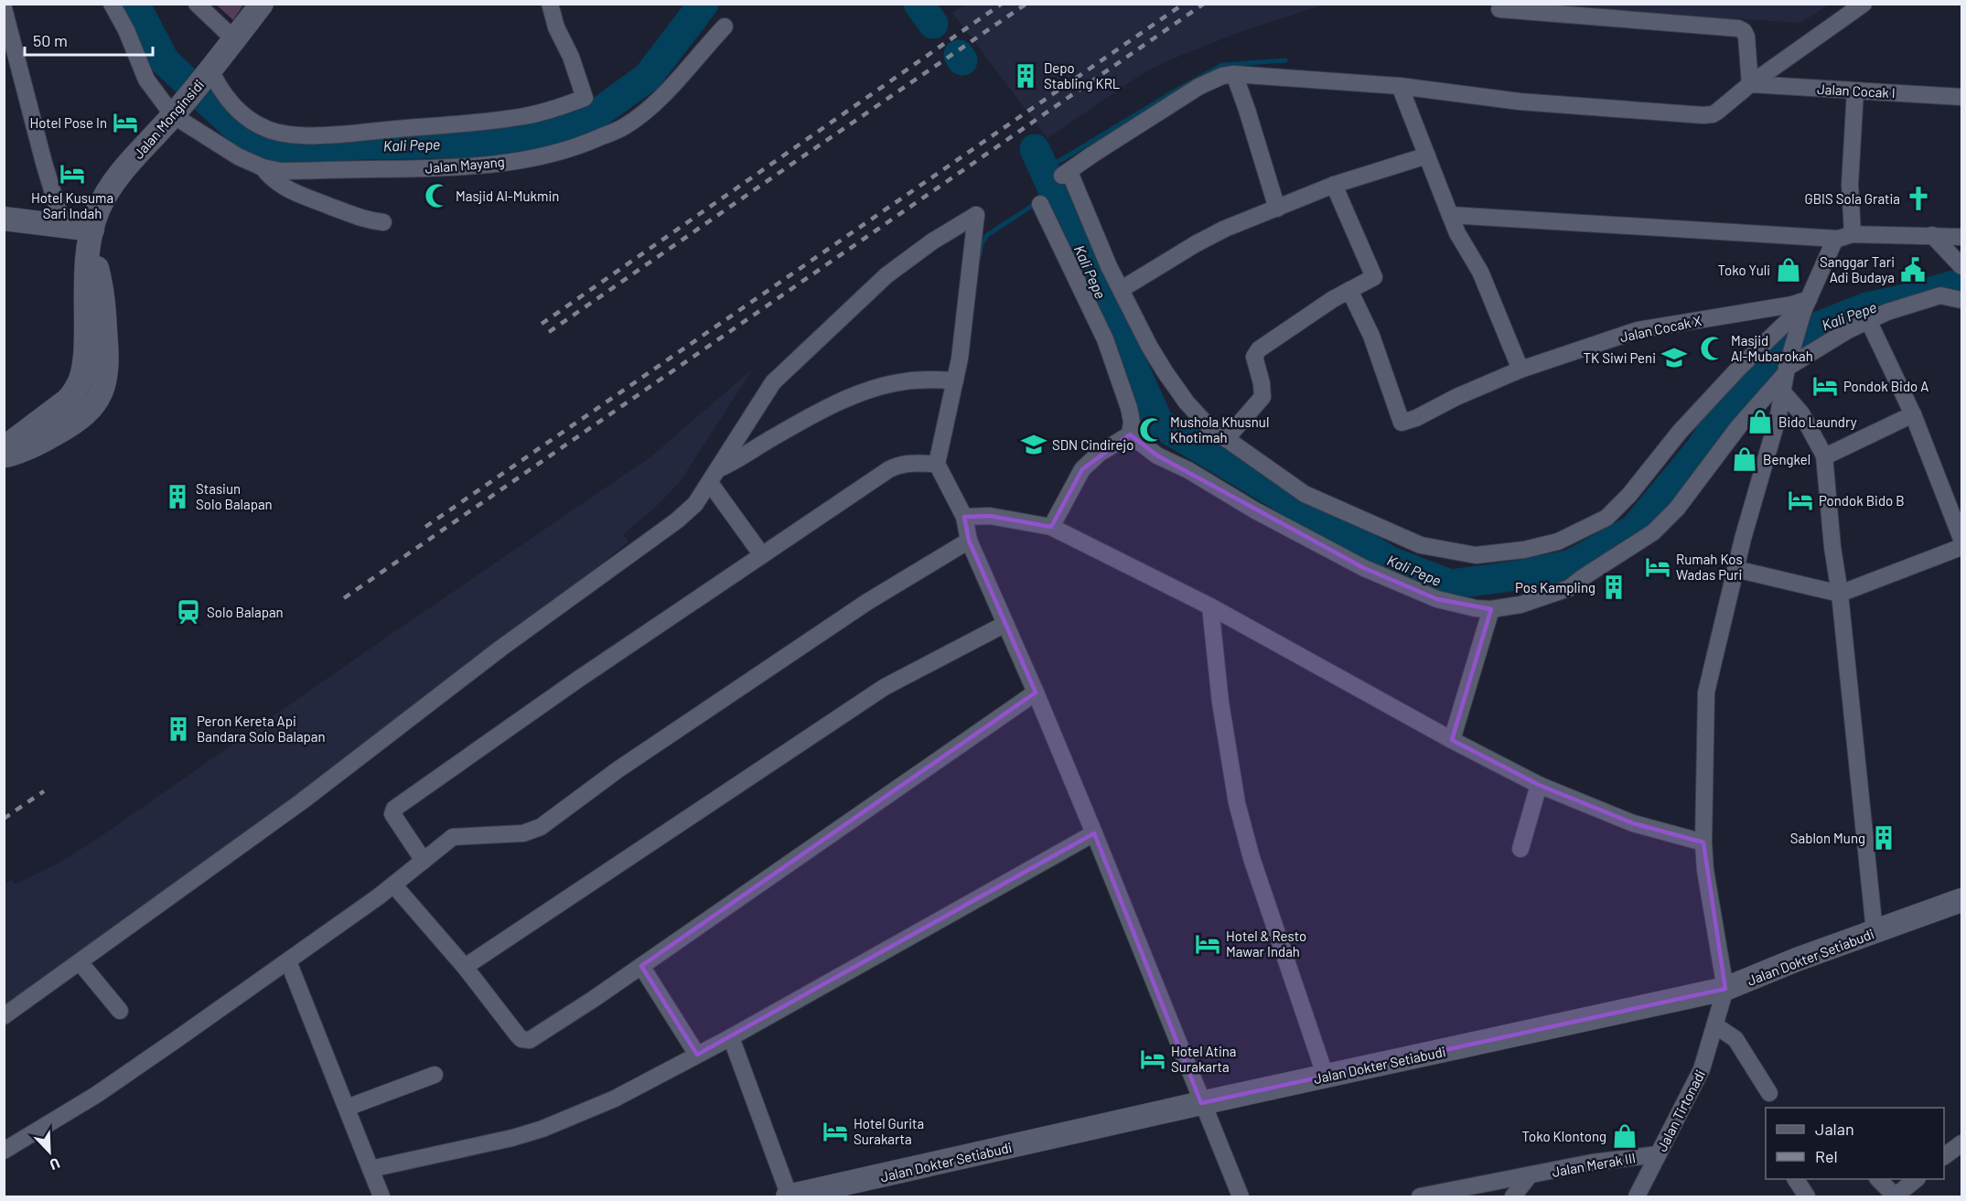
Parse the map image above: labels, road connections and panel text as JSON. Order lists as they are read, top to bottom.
{
  "streets": {
    "street": [
      "Jalan Cocak I",
      "Jalan Monginsidi",
      "Jalan Mayang",
      "Jalan Cocak X",
      "Jalan Dokter Setiabudi",
      "Jalan Tirtonadi",
      "Jalan Merak III"
    ]
  },
  "crossings": [
    ["Jalan Monginsidi", "Jalan Mayang"],
    ["Jalan Dokter Setiabudi", "Jalan Tirtonadi"],
    ["Jalan Tirtonadi", "Jalan Merak III"]
  ],
  "water": ["Kali Pepe"],
  "places": {
    "building": [
      "Depo Stabling KRL",
      "Stasiun Solo Balapan",
      "Pos Kampling",
      "Peron Kereta Api Bandara Solo Balapan",
      "Sablon Mung"
    ],
    "hotel": [
      "Hotel Pose In",
      "Hotel Kusuma Sari Indah",
      "Pondok Bido A",
      "Pondok Bido B",
      "Rumah Kos Wadas Puri",
      "Hotel & Resto Mawar Indah",
      "Hotel Atina Surakarta",
      "Hotel Gurita Surakarta"
    ],
    "mosque": ["Masjid Al-Mukmin", "Masjid Al-Mubarokah", "Mushola Khusnul Khotimah"],
    "church": ["GBIS Sola Gratia"],
    "shop": [
      "Toko Yuli",
      "Bido Laundry",
      "Bengkel",
      "Toko Klontong"
    ],
    "public building": ["Sanggar Tari Adi Budaya"],
    "school or university": ["TK Siwi Peni", "SDN Cindirejo"],
    "station": ["Solo Balapan"]
  },
  "legend": ["Jalan", "Rel"],
  "scale_bar": "50 m",
  "north": "bottom right"
}
